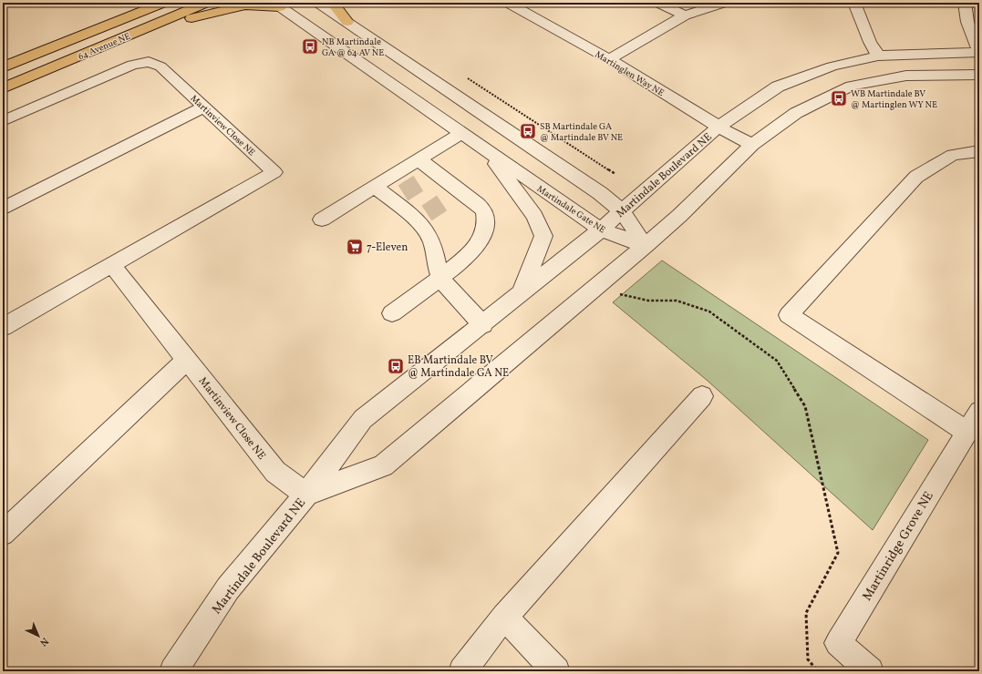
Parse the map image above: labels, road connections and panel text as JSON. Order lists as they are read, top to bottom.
{
  "streets": {
    "main road": ["64 Avenue NE"],
    "street": [
      "Martinglen Way NE",
      "Martinview Close NE",
      "Martindale Boulevard NE",
      "Martindale Gate NE",
      "Martinridge Grove NE"
    ]
  },
  "crossings": [
    ["Martinglen Way NE", "Martindale Boulevard NE"],
    ["Martinview Close NE", "Martindale Boulevard NE"],
    ["Martindale Boulevard NE", "Martindale Gate NE"]
  ],
  "places": {
    "bus stop": [
      "NB Martindale GA @ 64 AV NE",
      "WB Martindale BV @ Martinglen WY NE",
      "SB Martindale GA @ Martindale BV NE",
      "EB Martindale BV @ Martindale GA NE"
    ],
    "supermarket": ["7-Eleven"]
  },
  "north": "bottom right"
}
